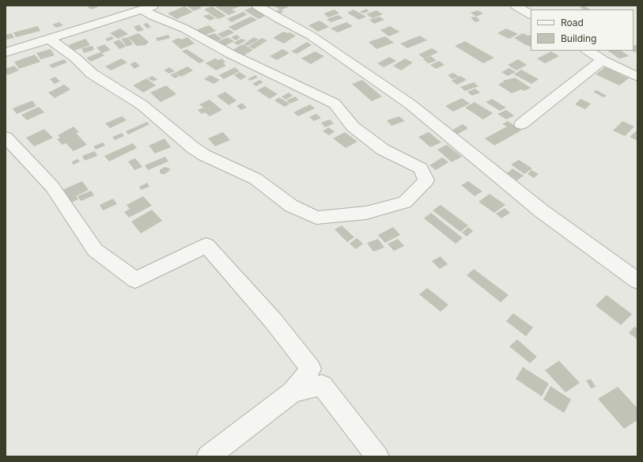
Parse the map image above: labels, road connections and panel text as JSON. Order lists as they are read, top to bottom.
{
  "legend": ["Road", "Building"]
}
